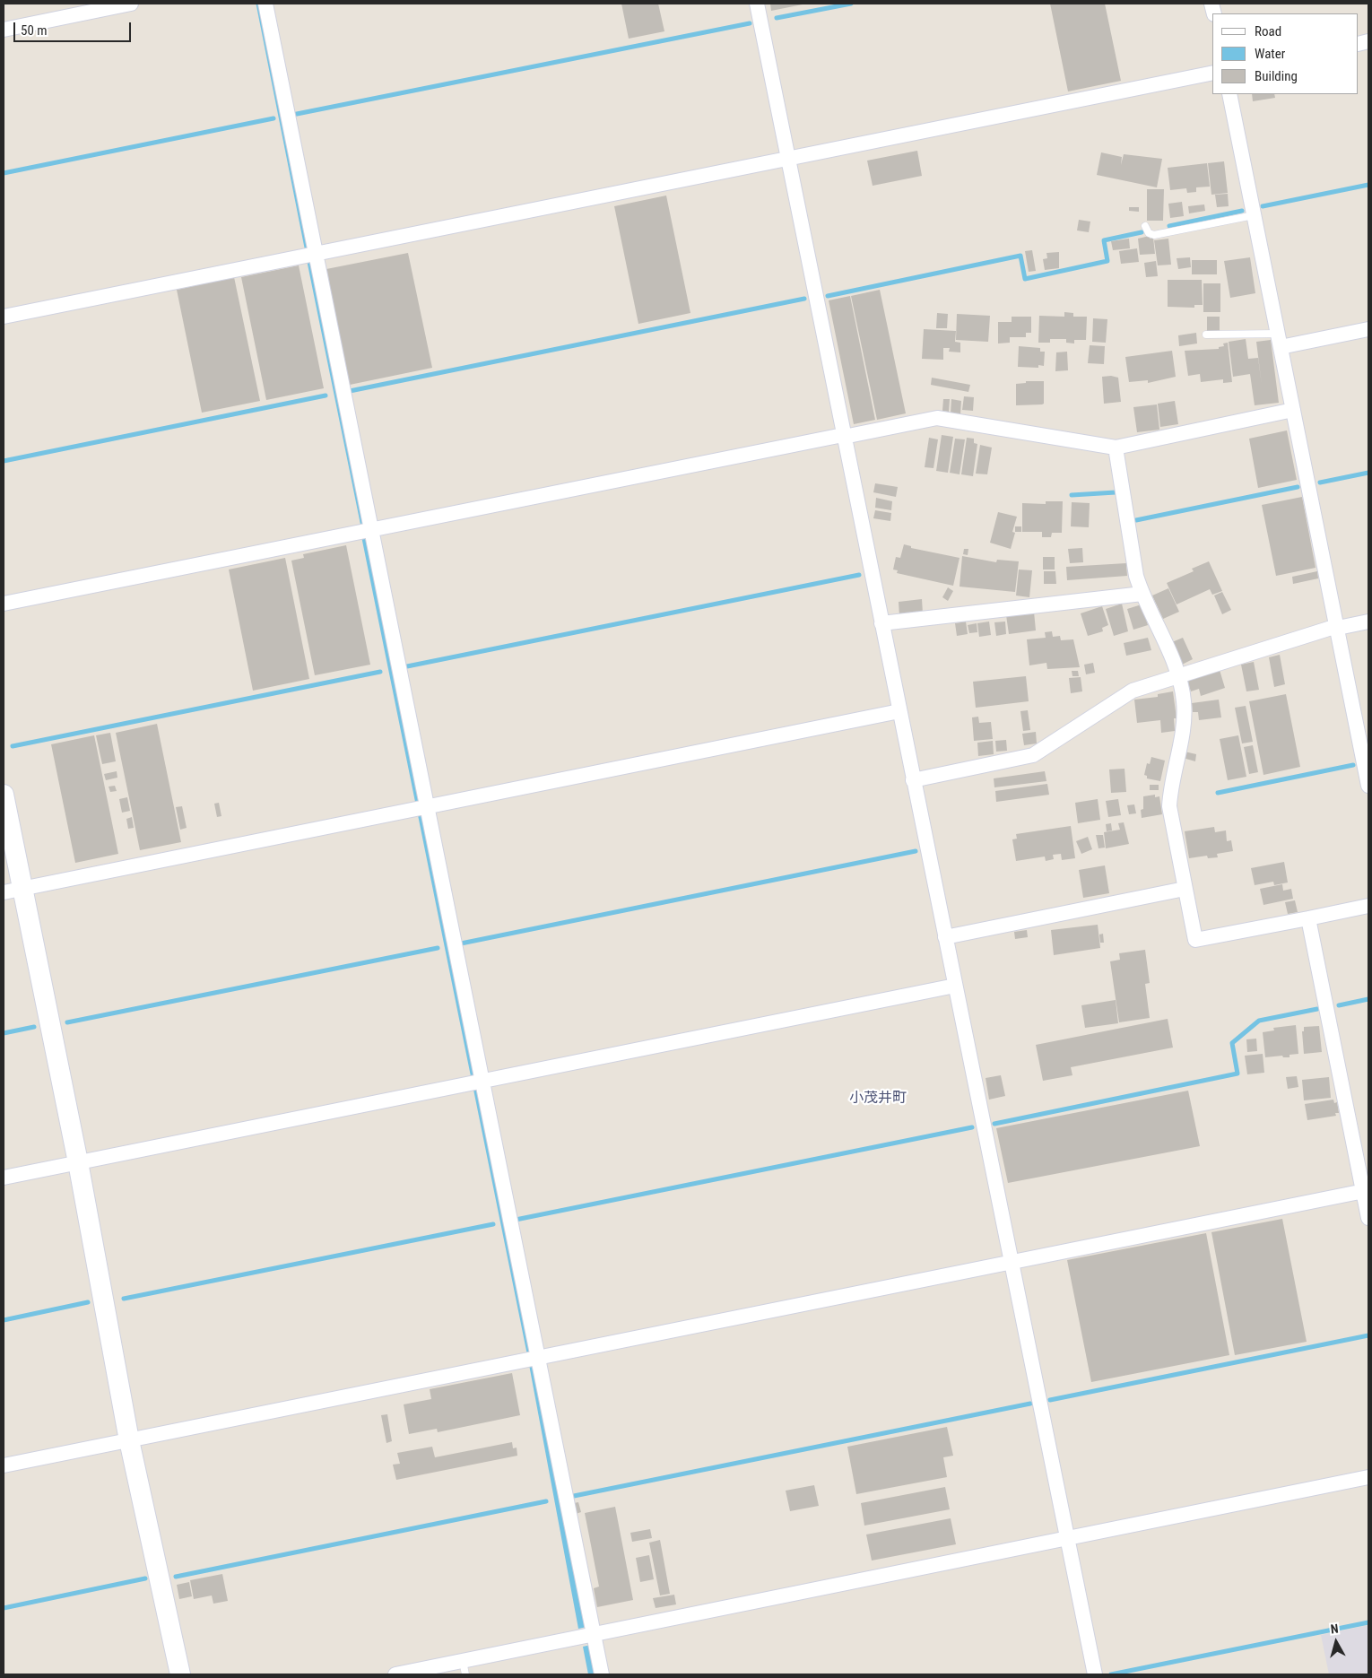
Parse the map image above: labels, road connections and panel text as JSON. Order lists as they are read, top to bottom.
{
  "districts": ["小茂井町"],
  "legend": ["Road", "Water", "Building"],
  "scale_bar": "50 m",
  "north": "top"
}
